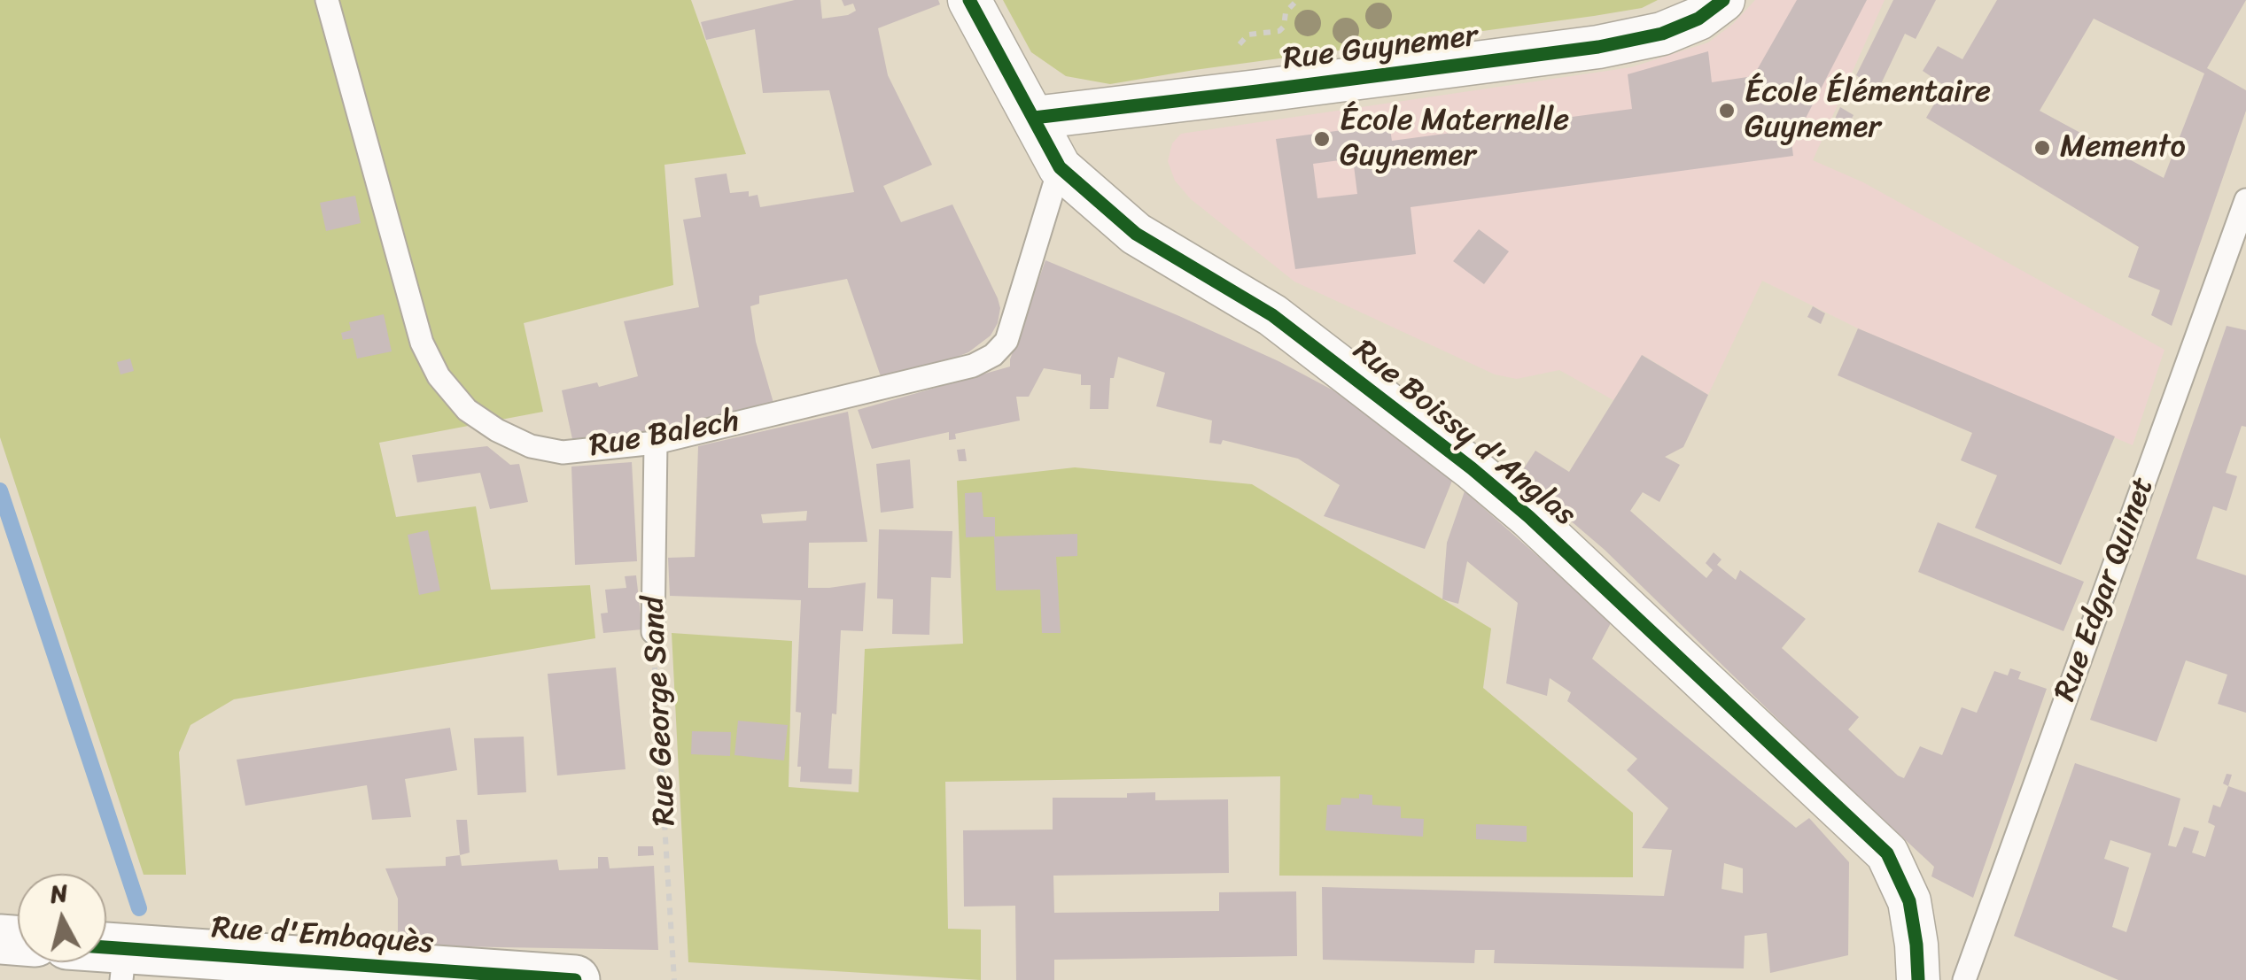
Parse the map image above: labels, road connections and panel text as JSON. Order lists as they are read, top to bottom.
{
  "streets": {
    "street": ["Rue Guynemer", "Rue Boissy d'Anglas", "Rue d'Embaquès"],
    "lane": ["Rue Balech", "Rue Edgar Quinet", "Rue George Sand"]
  },
  "crossings": [
    ["Rue Guynemer", "Rue Boissy d'Anglas"],
    ["Rue Boissy d'Anglas", "Rue Balech"],
    ["Rue Balech", "Rue George Sand"]
  ],
  "places": ["École Élémentaire Guynemer", "École Maternelle Guynemer", "Memento"],
  "north": "top"
}
